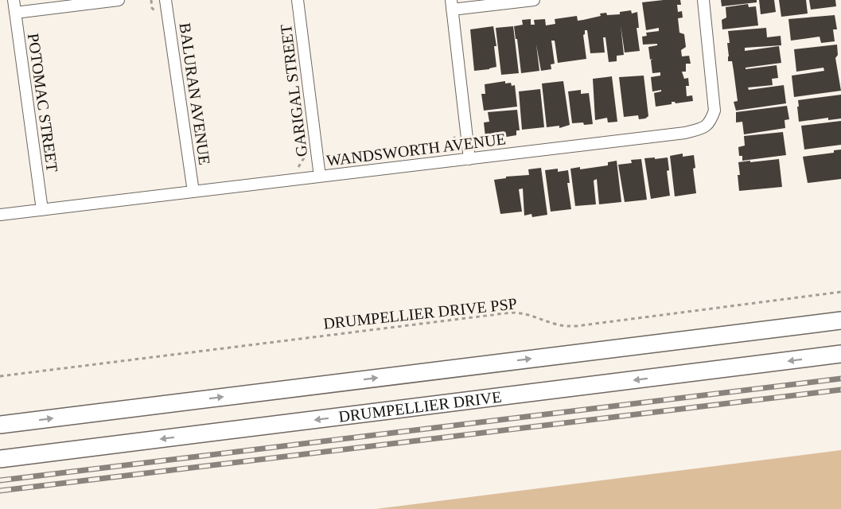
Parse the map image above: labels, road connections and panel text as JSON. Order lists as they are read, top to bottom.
{
  "streets": {
    "main road": ["DRUMPELLIER DRIVE"],
    "street": [
      "GARIGAL STREET",
      "BALURAN AVENUE",
      "POTOMAC STREET",
      "WANDSWORTH AVENUE"
    ],
    "path": ["DRUMPELLIER DRIVE PSP"]
  },
  "crossings": [
    ["GARIGAL STREET", "WANDSWORTH AVENUE"],
    ["BALURAN AVENUE", "WANDSWORTH AVENUE"],
    ["POTOMAC STREET", "WANDSWORTH AVENUE"]
  ]
}
